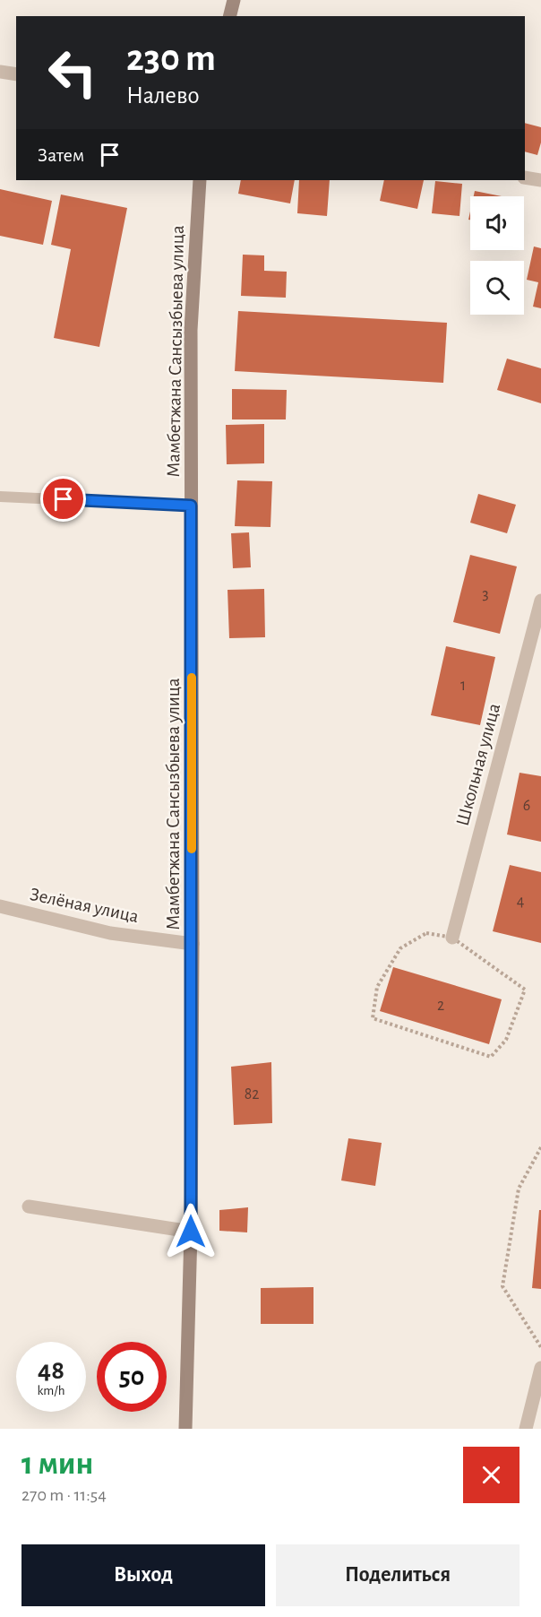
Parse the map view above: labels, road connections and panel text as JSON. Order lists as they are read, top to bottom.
{
  "streets": {
    "main road": ["Мамбетжана Сансызбыева улица"],
    "street": ["Школьная улица", "Зелёная улица"]
  },
  "crossings": [
    ["Мамбетжана Сансызбыева улица", "Зелёная улица"]
  ],
  "house_numbers": [
    "3",
    "1",
    "6",
    "4",
    "2",
    "82"
  ],
  "page": {
    "turn": ["230 m", "Налево"],
    "then": "Затем",
    "speed": "48 km/h",
    "limit": "50",
    "heading": ["1 мин", "270 m · 11:54"],
    "buttons": ["Выход", "Поделиться"]
  }
}
